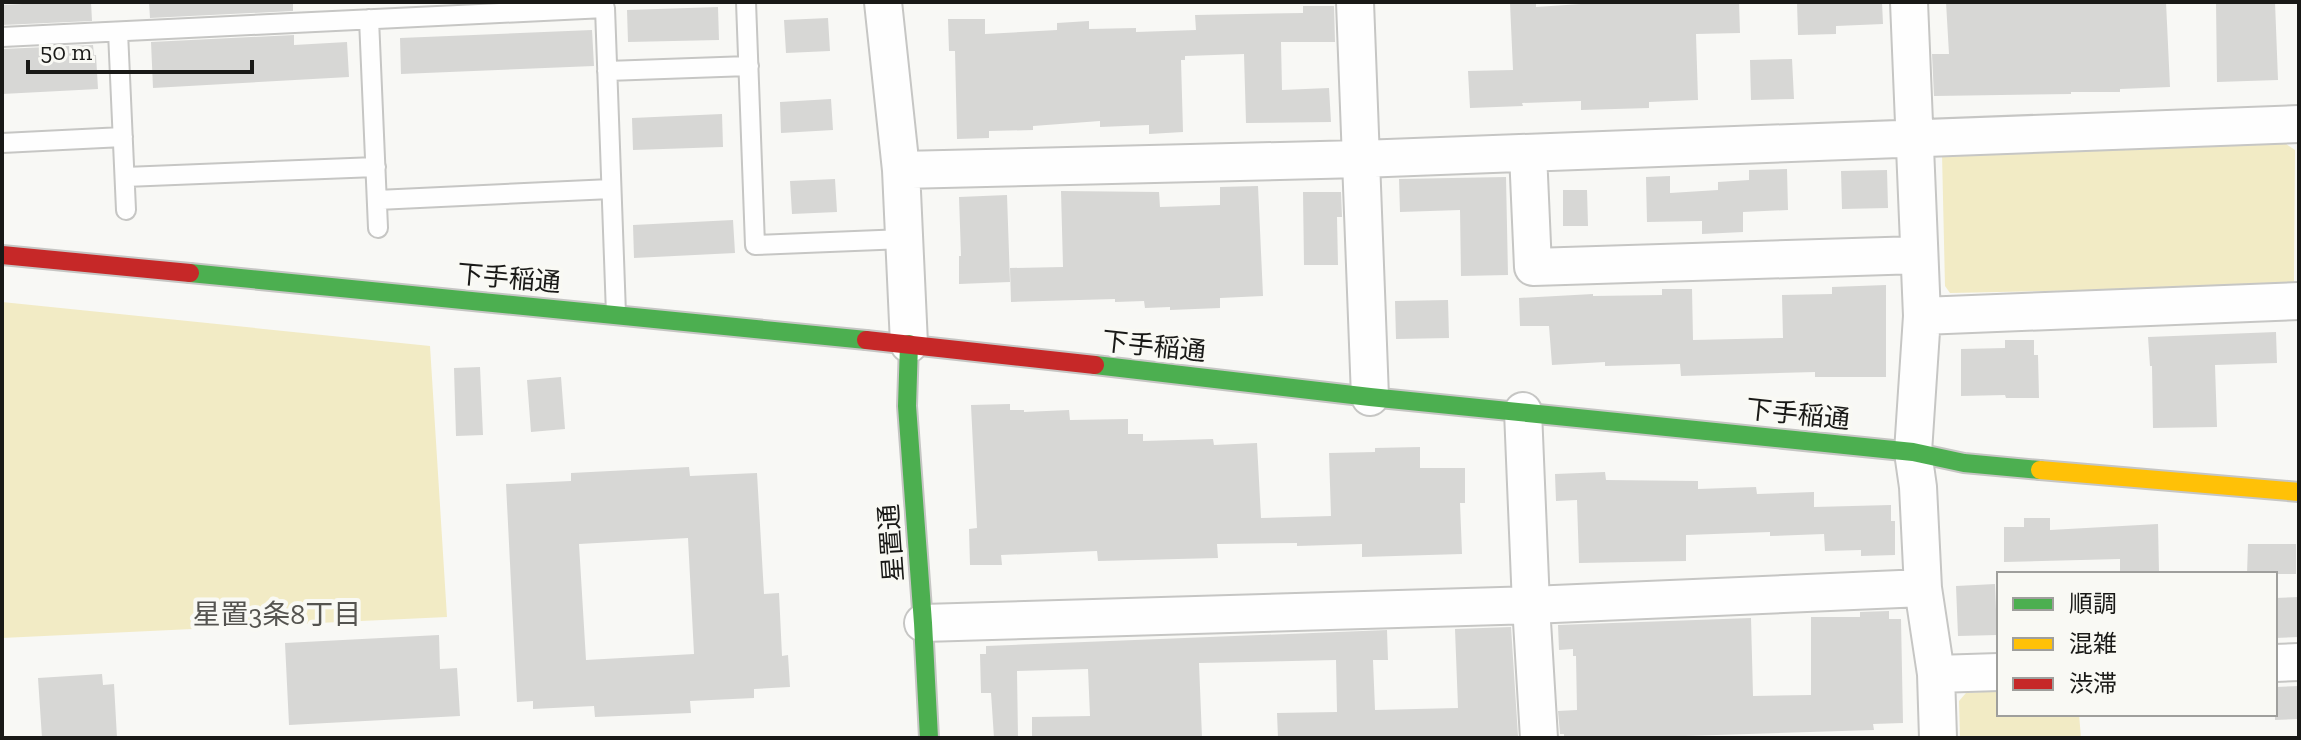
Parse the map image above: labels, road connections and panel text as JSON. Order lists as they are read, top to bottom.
{
  "streets": {
    "street": ["下手稲通", "星置通"]
  },
  "crossings": [
    ["下手稲通", "星置通"]
  ],
  "districts": ["星置3条8丁目"],
  "legend": ["順調", "混雑", "渋滞"],
  "scale_bar": "50 m"
}
